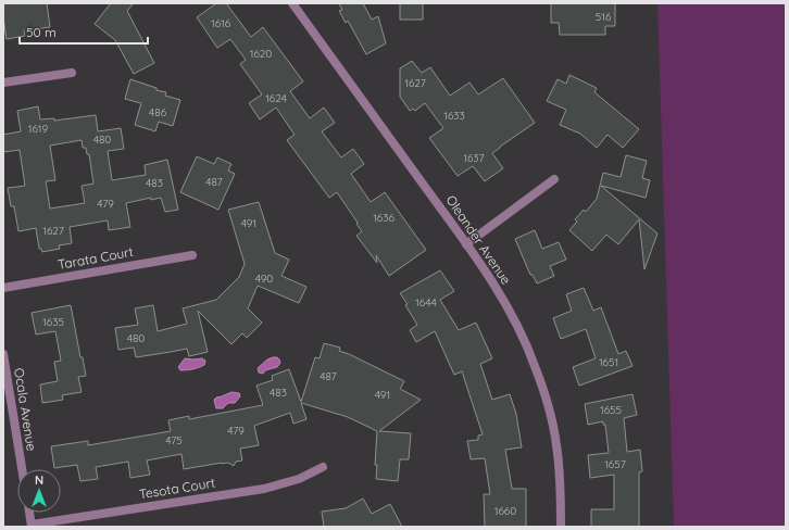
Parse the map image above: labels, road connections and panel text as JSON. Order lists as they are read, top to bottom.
{
  "streets": {
    "street": [
      "Oleander Avenue",
      "Tarata Court",
      "Ocala Avenue",
      "Tesota Court"
    ]
  },
  "house_numbers": [
    "516",
    "1616",
    "1620",
    "1627",
    "1624",
    "486",
    "1633",
    "1619",
    "480",
    "1637",
    "487",
    "483",
    "479",
    "1636",
    "491",
    "1627",
    "490",
    "1644",
    "1635",
    "480",
    "1651",
    "487",
    "483",
    "491",
    "1655",
    "479",
    "475",
    "1657",
    "1660"
  ],
  "scale_bar": "50 m",
  "north": "top"
}
